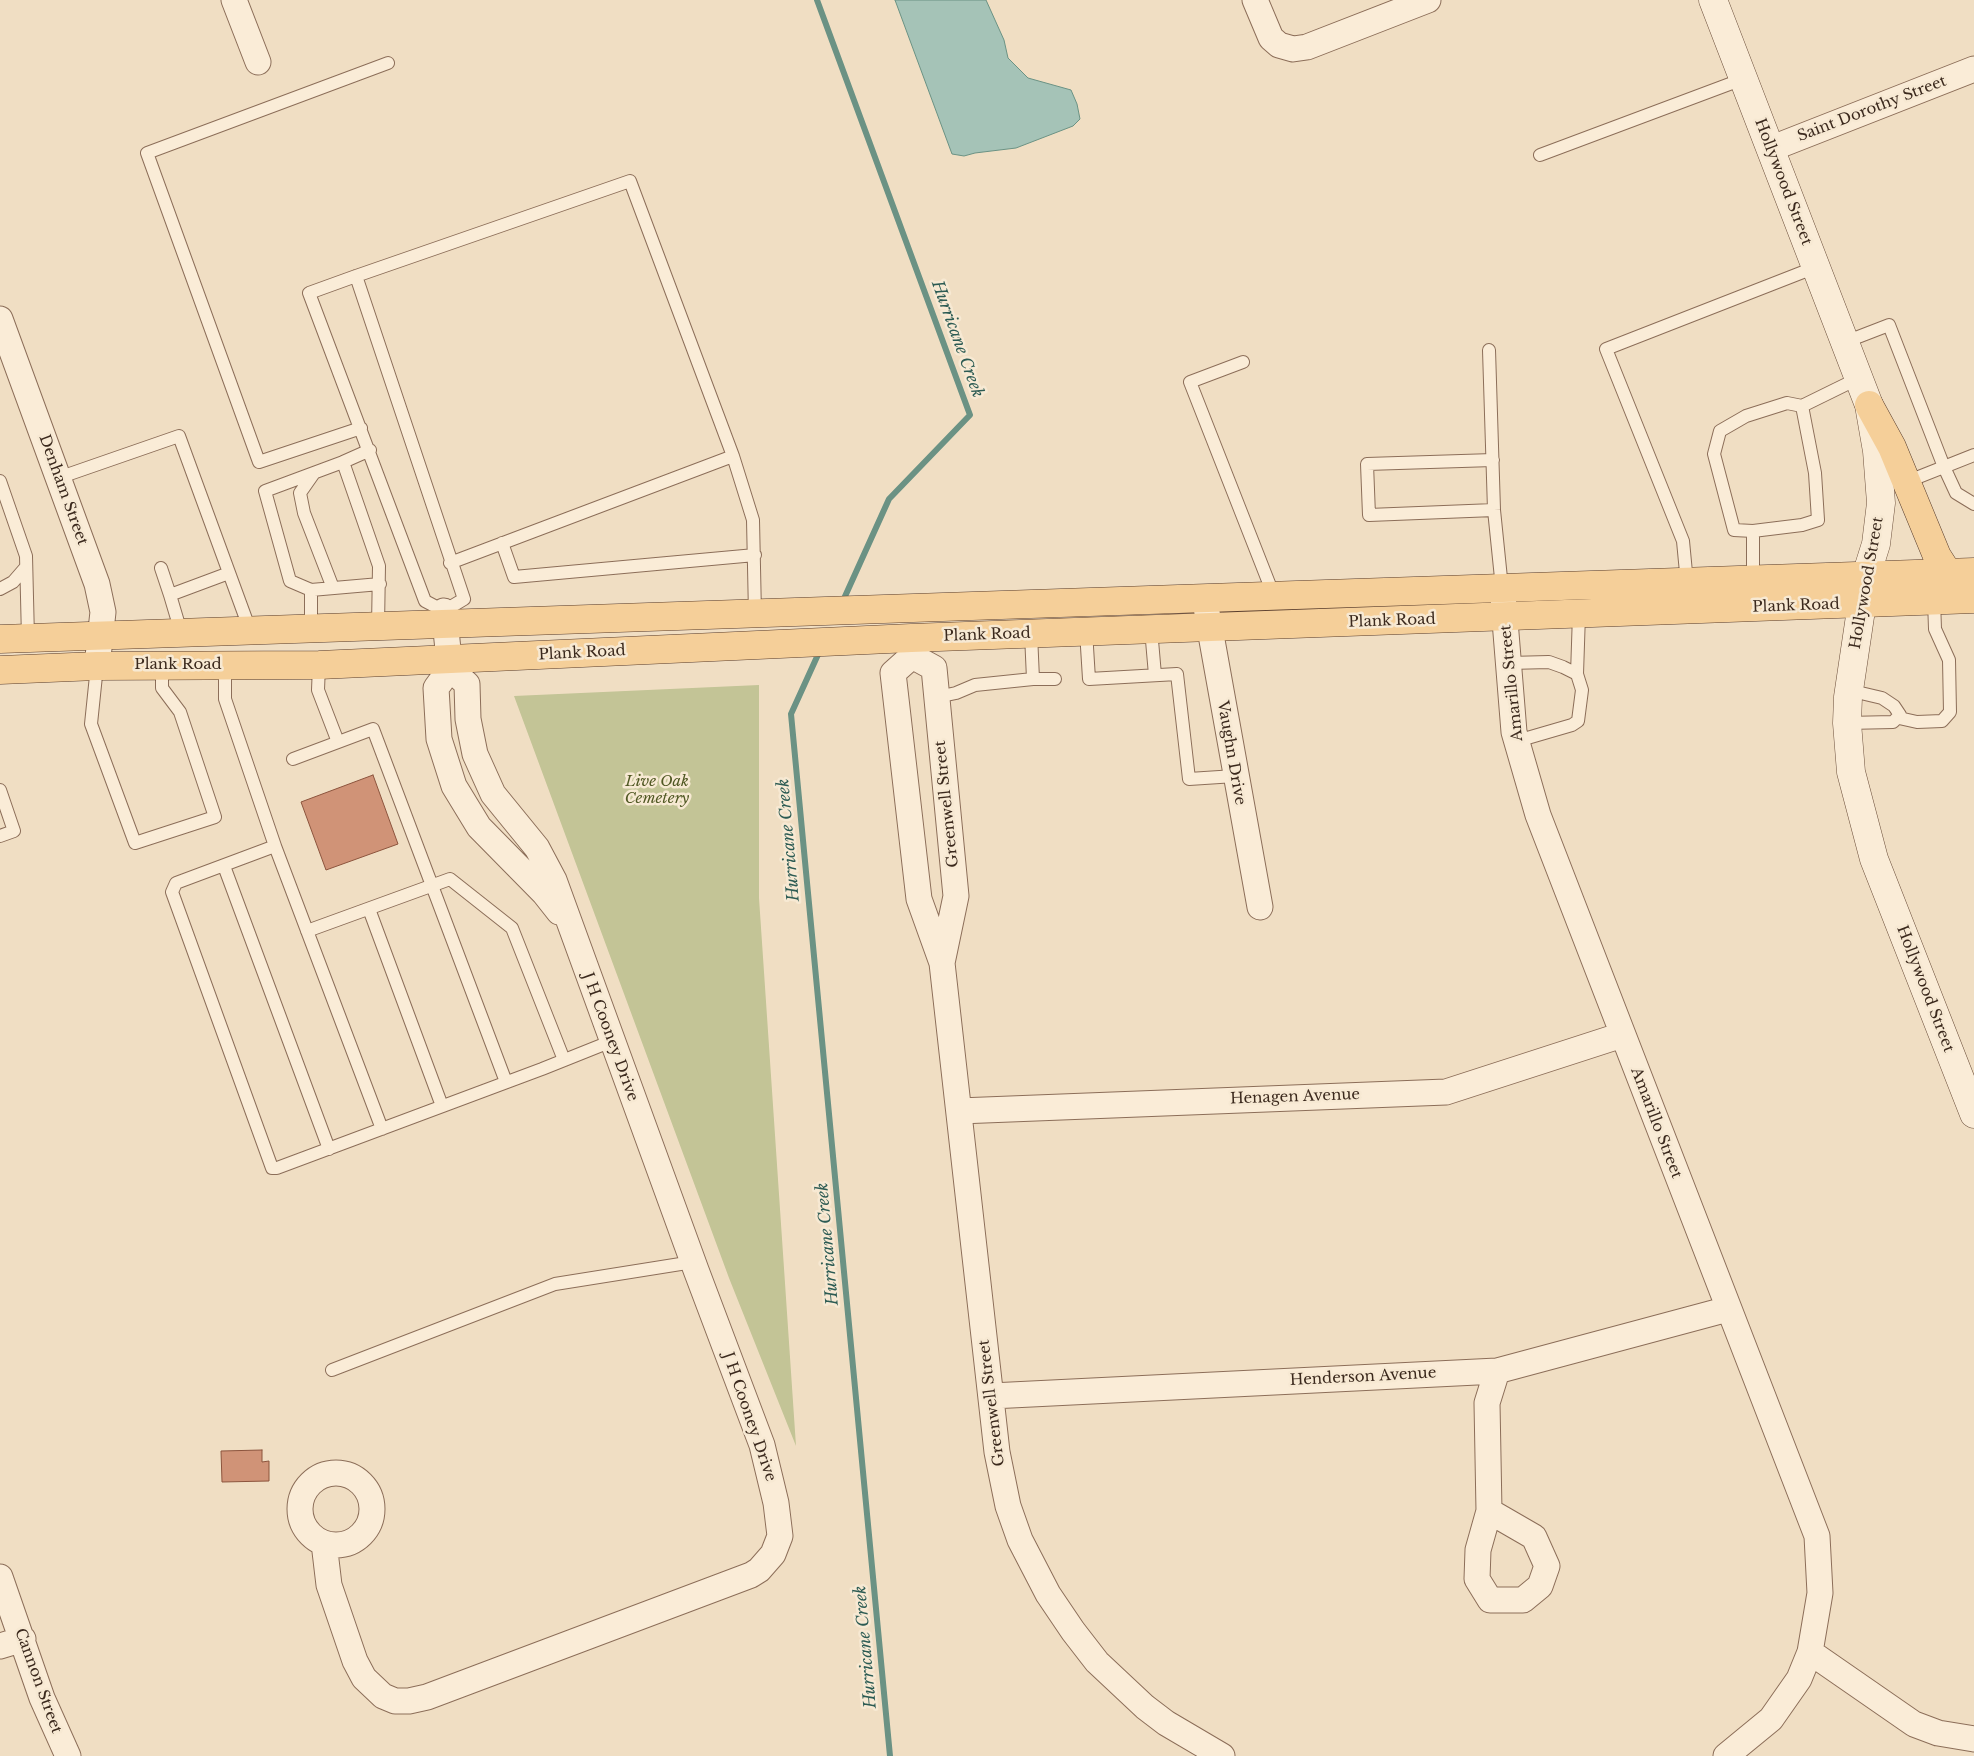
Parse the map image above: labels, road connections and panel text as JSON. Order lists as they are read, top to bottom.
{
  "streets": {
    "main road": ["Plank Road"],
    "street": [
      "Saint Dorothy Street",
      "Hollywood Street",
      "Denham Street",
      "Amarillo Street",
      "Vaughn Drive",
      "Greenwell Street",
      "J H Cooney Drive",
      "Henagen Avenue",
      "Henderson Avenue",
      "Cannon Street"
    ]
  },
  "crossings": [
    ["Saint Dorothy Street", "Hollywood Street"],
    ["Hollywood Street", "Plank Road"],
    ["Denham Street", "Plank Road"],
    ["Plank Road", "Amarillo Street"],
    ["Plank Road", "Vaughn Drive"],
    ["Plank Road", "Greenwell Street"],
    ["Plank Road", "J H Cooney Drive"],
    ["Amarillo Street", "Henagen Avenue"],
    ["Amarillo Street", "Henderson Avenue"],
    ["Greenwell Street", "Henagen Avenue"],
    ["Greenwell Street", "Henderson Avenue"]
  ],
  "water": ["Hurricane Creek"],
  "parks": ["Live Oak Cemetery"]
}
